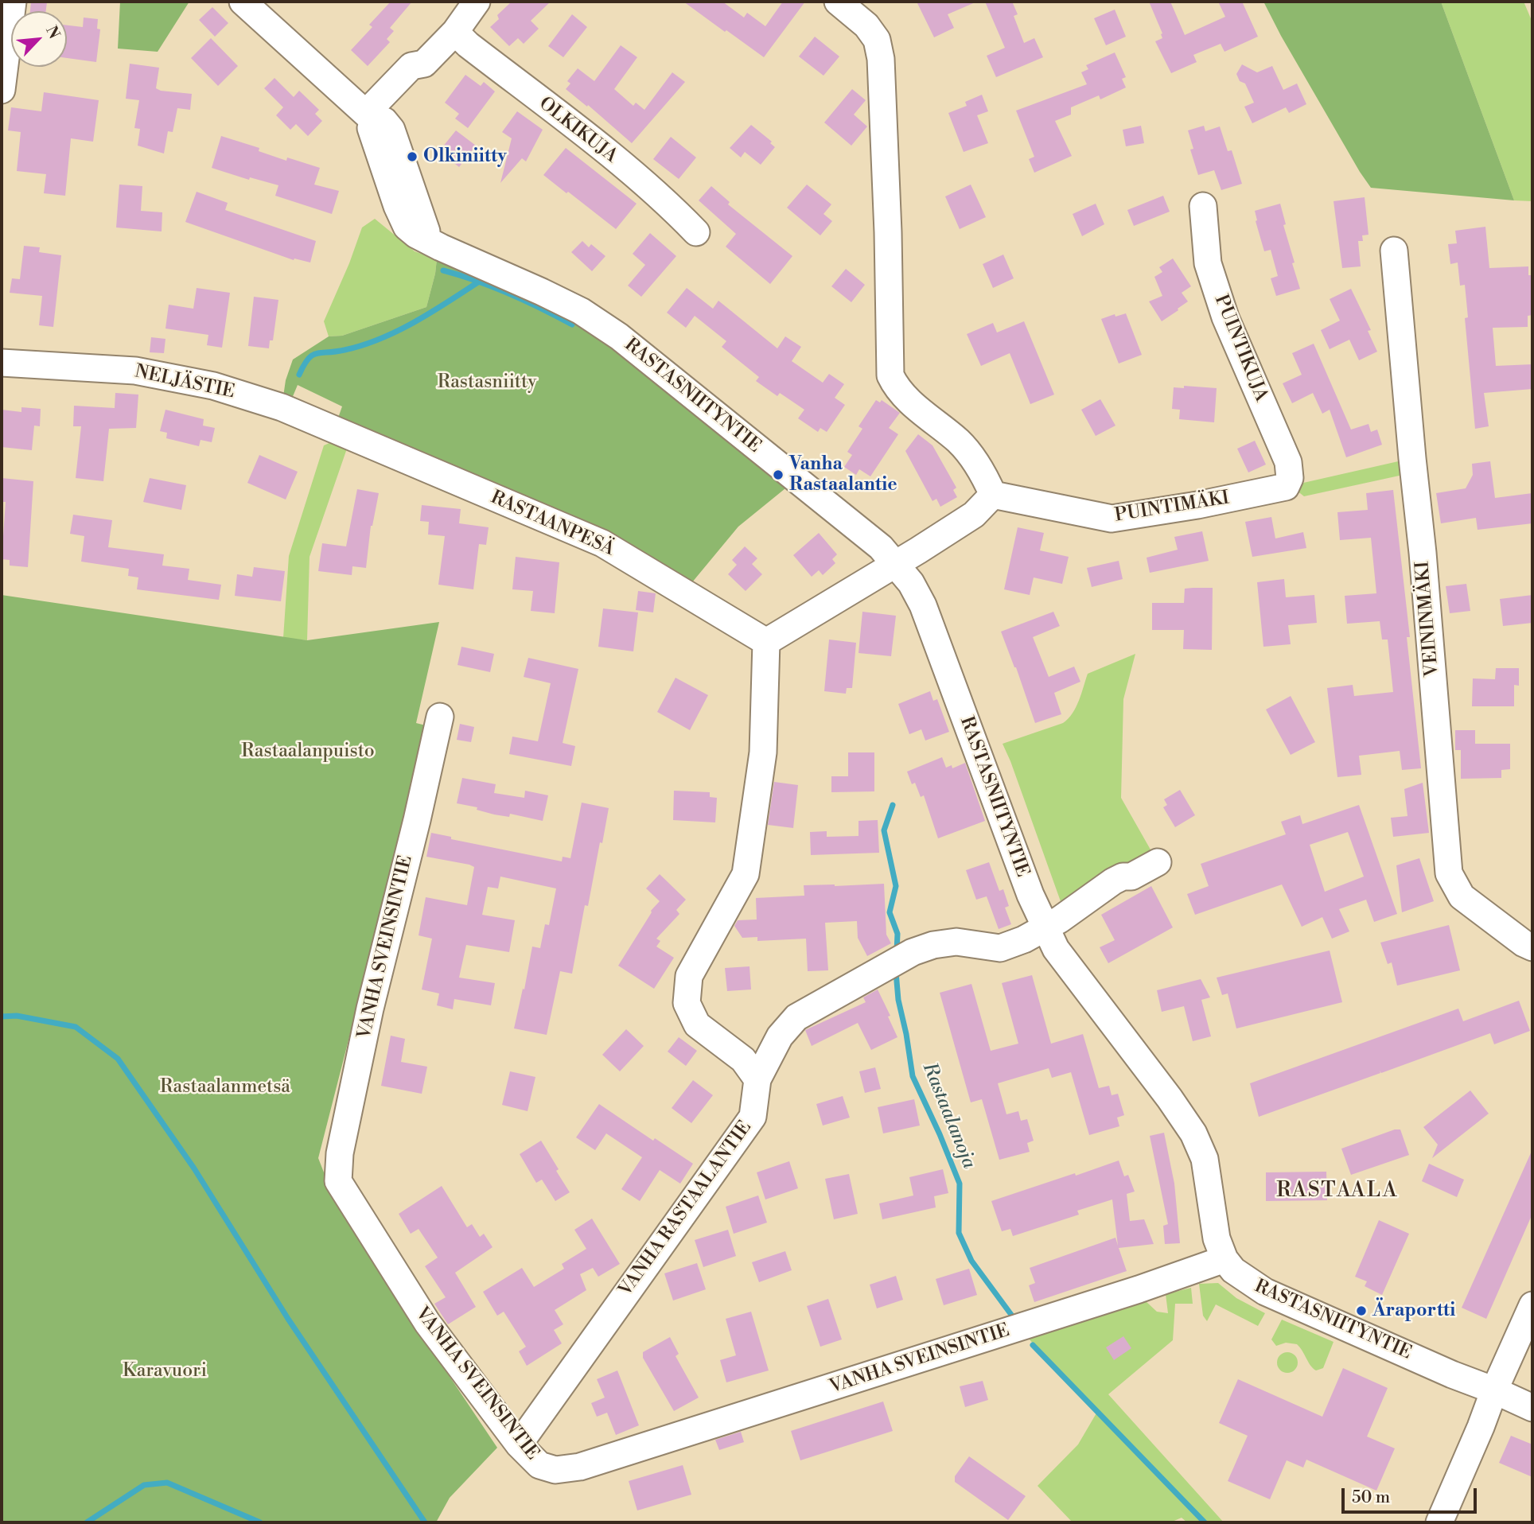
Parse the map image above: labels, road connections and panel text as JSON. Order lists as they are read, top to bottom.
{
  "streets": {
    "street": [
      "OLKIKUJA",
      "PUINTIKUJA",
      "NELJÄSTIE",
      "RASTASNIITYNTIE",
      "PUINTIMÄKI",
      "RASTAANPESÄ",
      "VEININMÄKI",
      "VANHA SVEINSINTIE",
      "VANHA RASTAALANTIE"
    ]
  },
  "crossings": [
    ["PUINTIKUJA", "PUINTIMÄKI"],
    ["NELJÄSTIE", "RASTAANPESÄ"],
    ["RASTASNIITYNTIE", "VANHA SVEINSINTIE"],
    ["VANHA SVEINSINTIE", "VANHA RASTAALANTIE"]
  ],
  "districts": ["RASTAALA"],
  "water": ["Rastaalanoja"],
  "parks": [
    "Rastasniitty",
    "Rastaalanpuisto",
    "Rastaalanmetsä",
    "Karavuori"
  ],
  "places": ["Olkiniitty", "Vanha Rastaalantie", "Äraportti"],
  "scale_bar": "50 m",
  "north": "top right"
}
